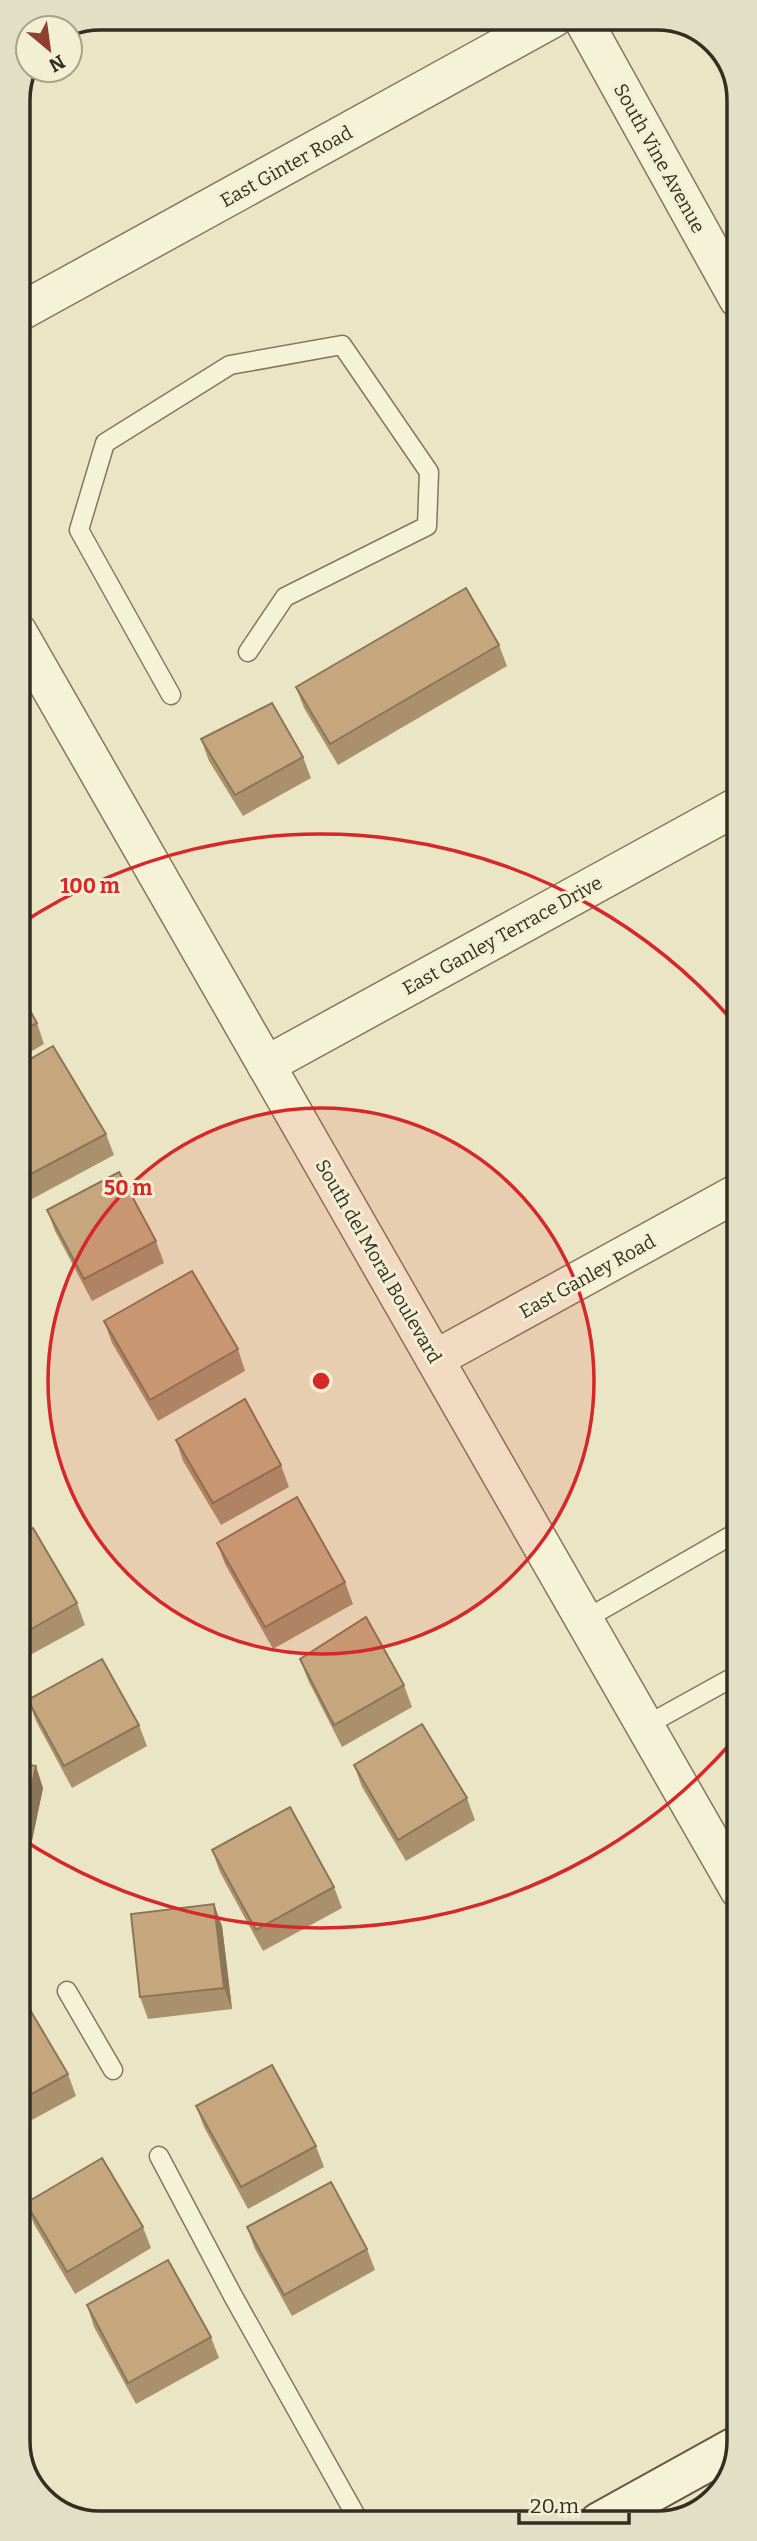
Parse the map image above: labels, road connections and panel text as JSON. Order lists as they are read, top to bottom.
{
  "streets": {
    "street": [
      "South Vine Avenue",
      "East Ginter Road",
      "East Ganley Terrace Drive",
      "South del Moral Boulevard",
      "East Ganley Road"
    ]
  },
  "crossings": [
    ["East Ganley Terrace Drive", "South del Moral Boulevard"],
    ["South del Moral Boulevard", "East Ganley Road"]
  ],
  "scale_bar": "20 m",
  "north": "bottom right",
  "rings": ["100 m", "50 m"]
}
